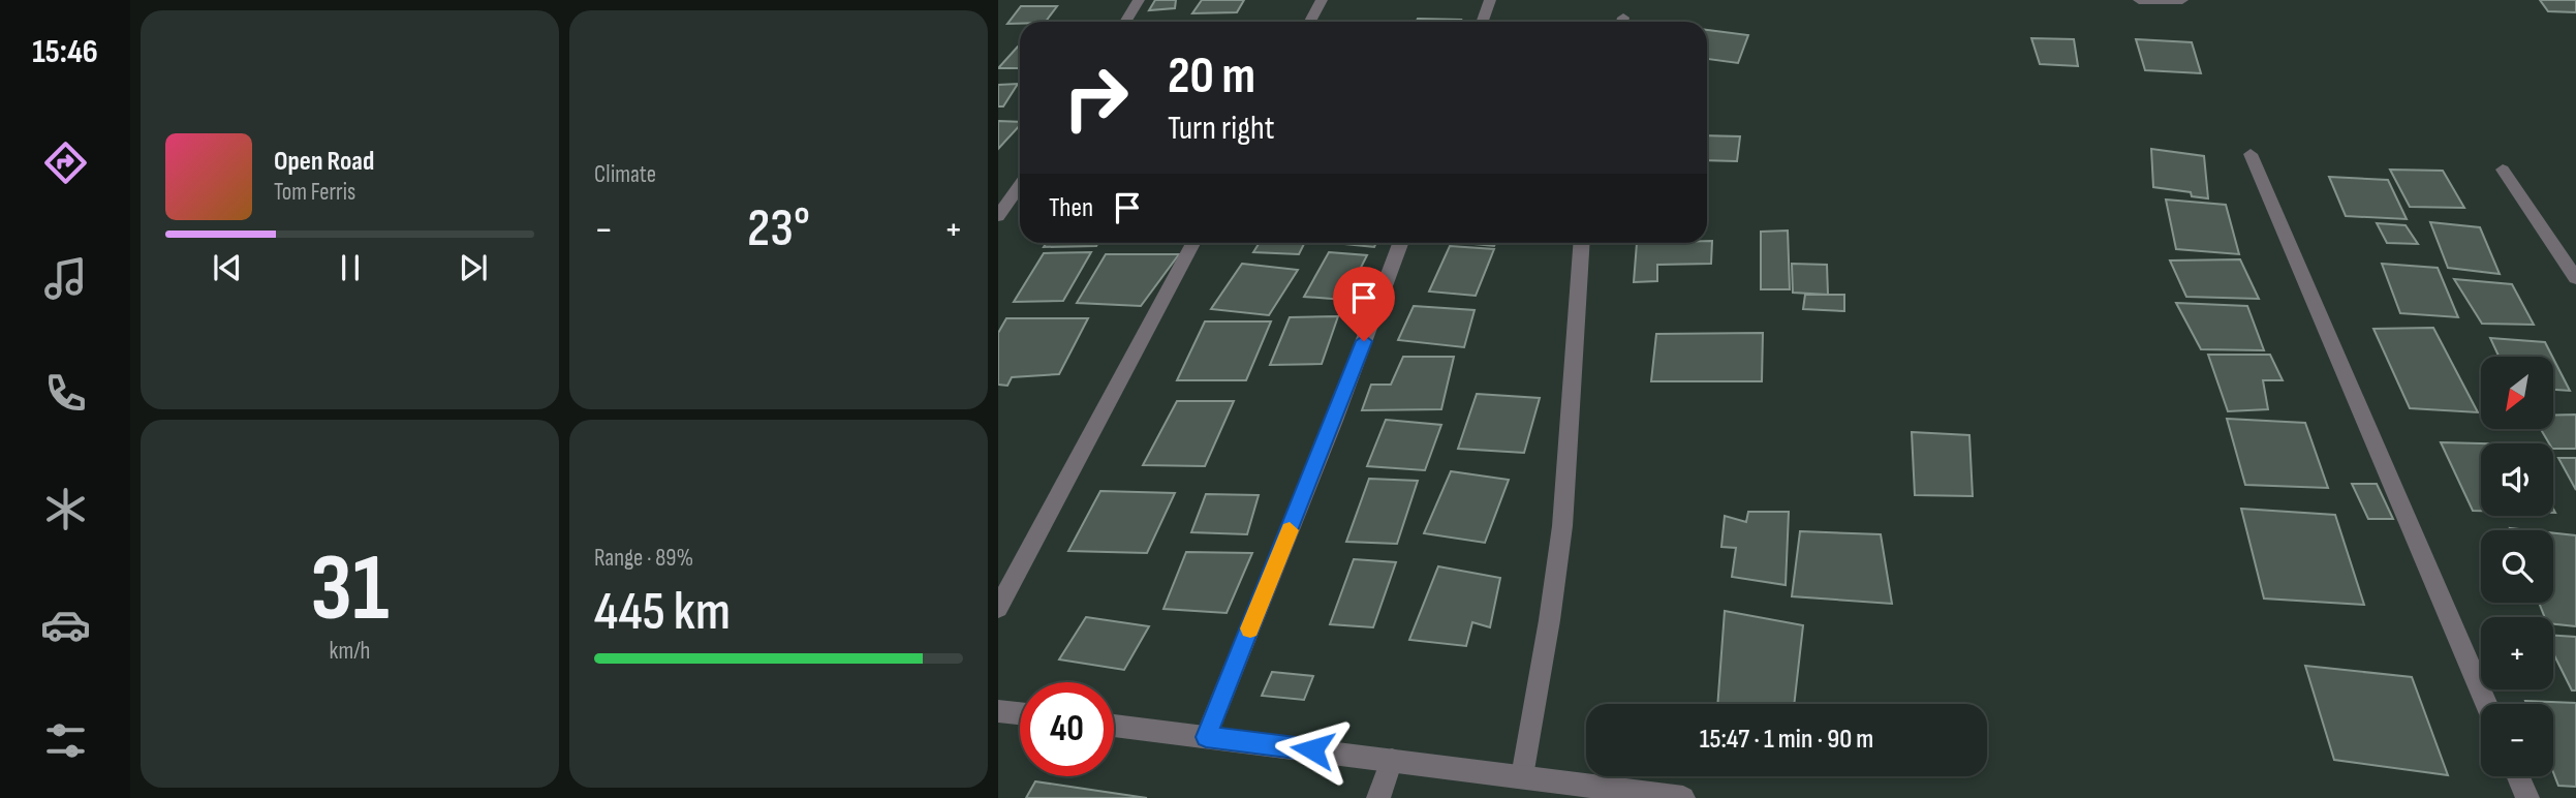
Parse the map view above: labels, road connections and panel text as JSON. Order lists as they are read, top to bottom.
{
  "north": "bottom left",
  "page": {
    "tabs": "15:46",
    "tile": [
      "Climate",
      ["31", "km/h"],
      ["Range · 89%", "445 km"]
    ],
    "turn": ["20 m", "Turn right"],
    "song": ["Open Road", "Tom Ferris"],
    "then": "Then",
    "heat": ["−", "23°", "+"],
    "map_buttons": ["+", "−"],
    "limit": "40",
    "trip": "15:47 · 1 min · 90 m"
  }
}
